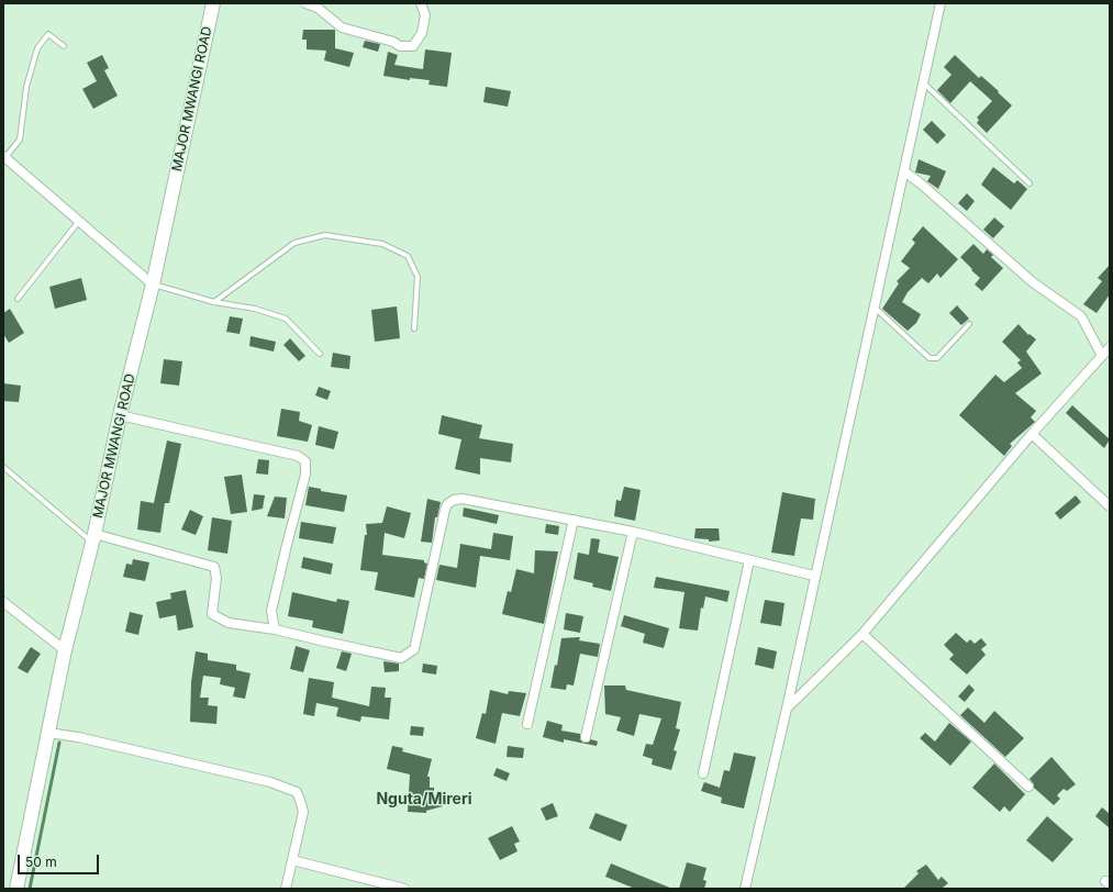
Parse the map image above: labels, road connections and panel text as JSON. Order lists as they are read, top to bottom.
{
  "streets": {
    "street": ["MAJOR MWANGI ROAD"]
  },
  "districts": ["Nguta/Mireri"],
  "scale_bar": "50 m"
}
